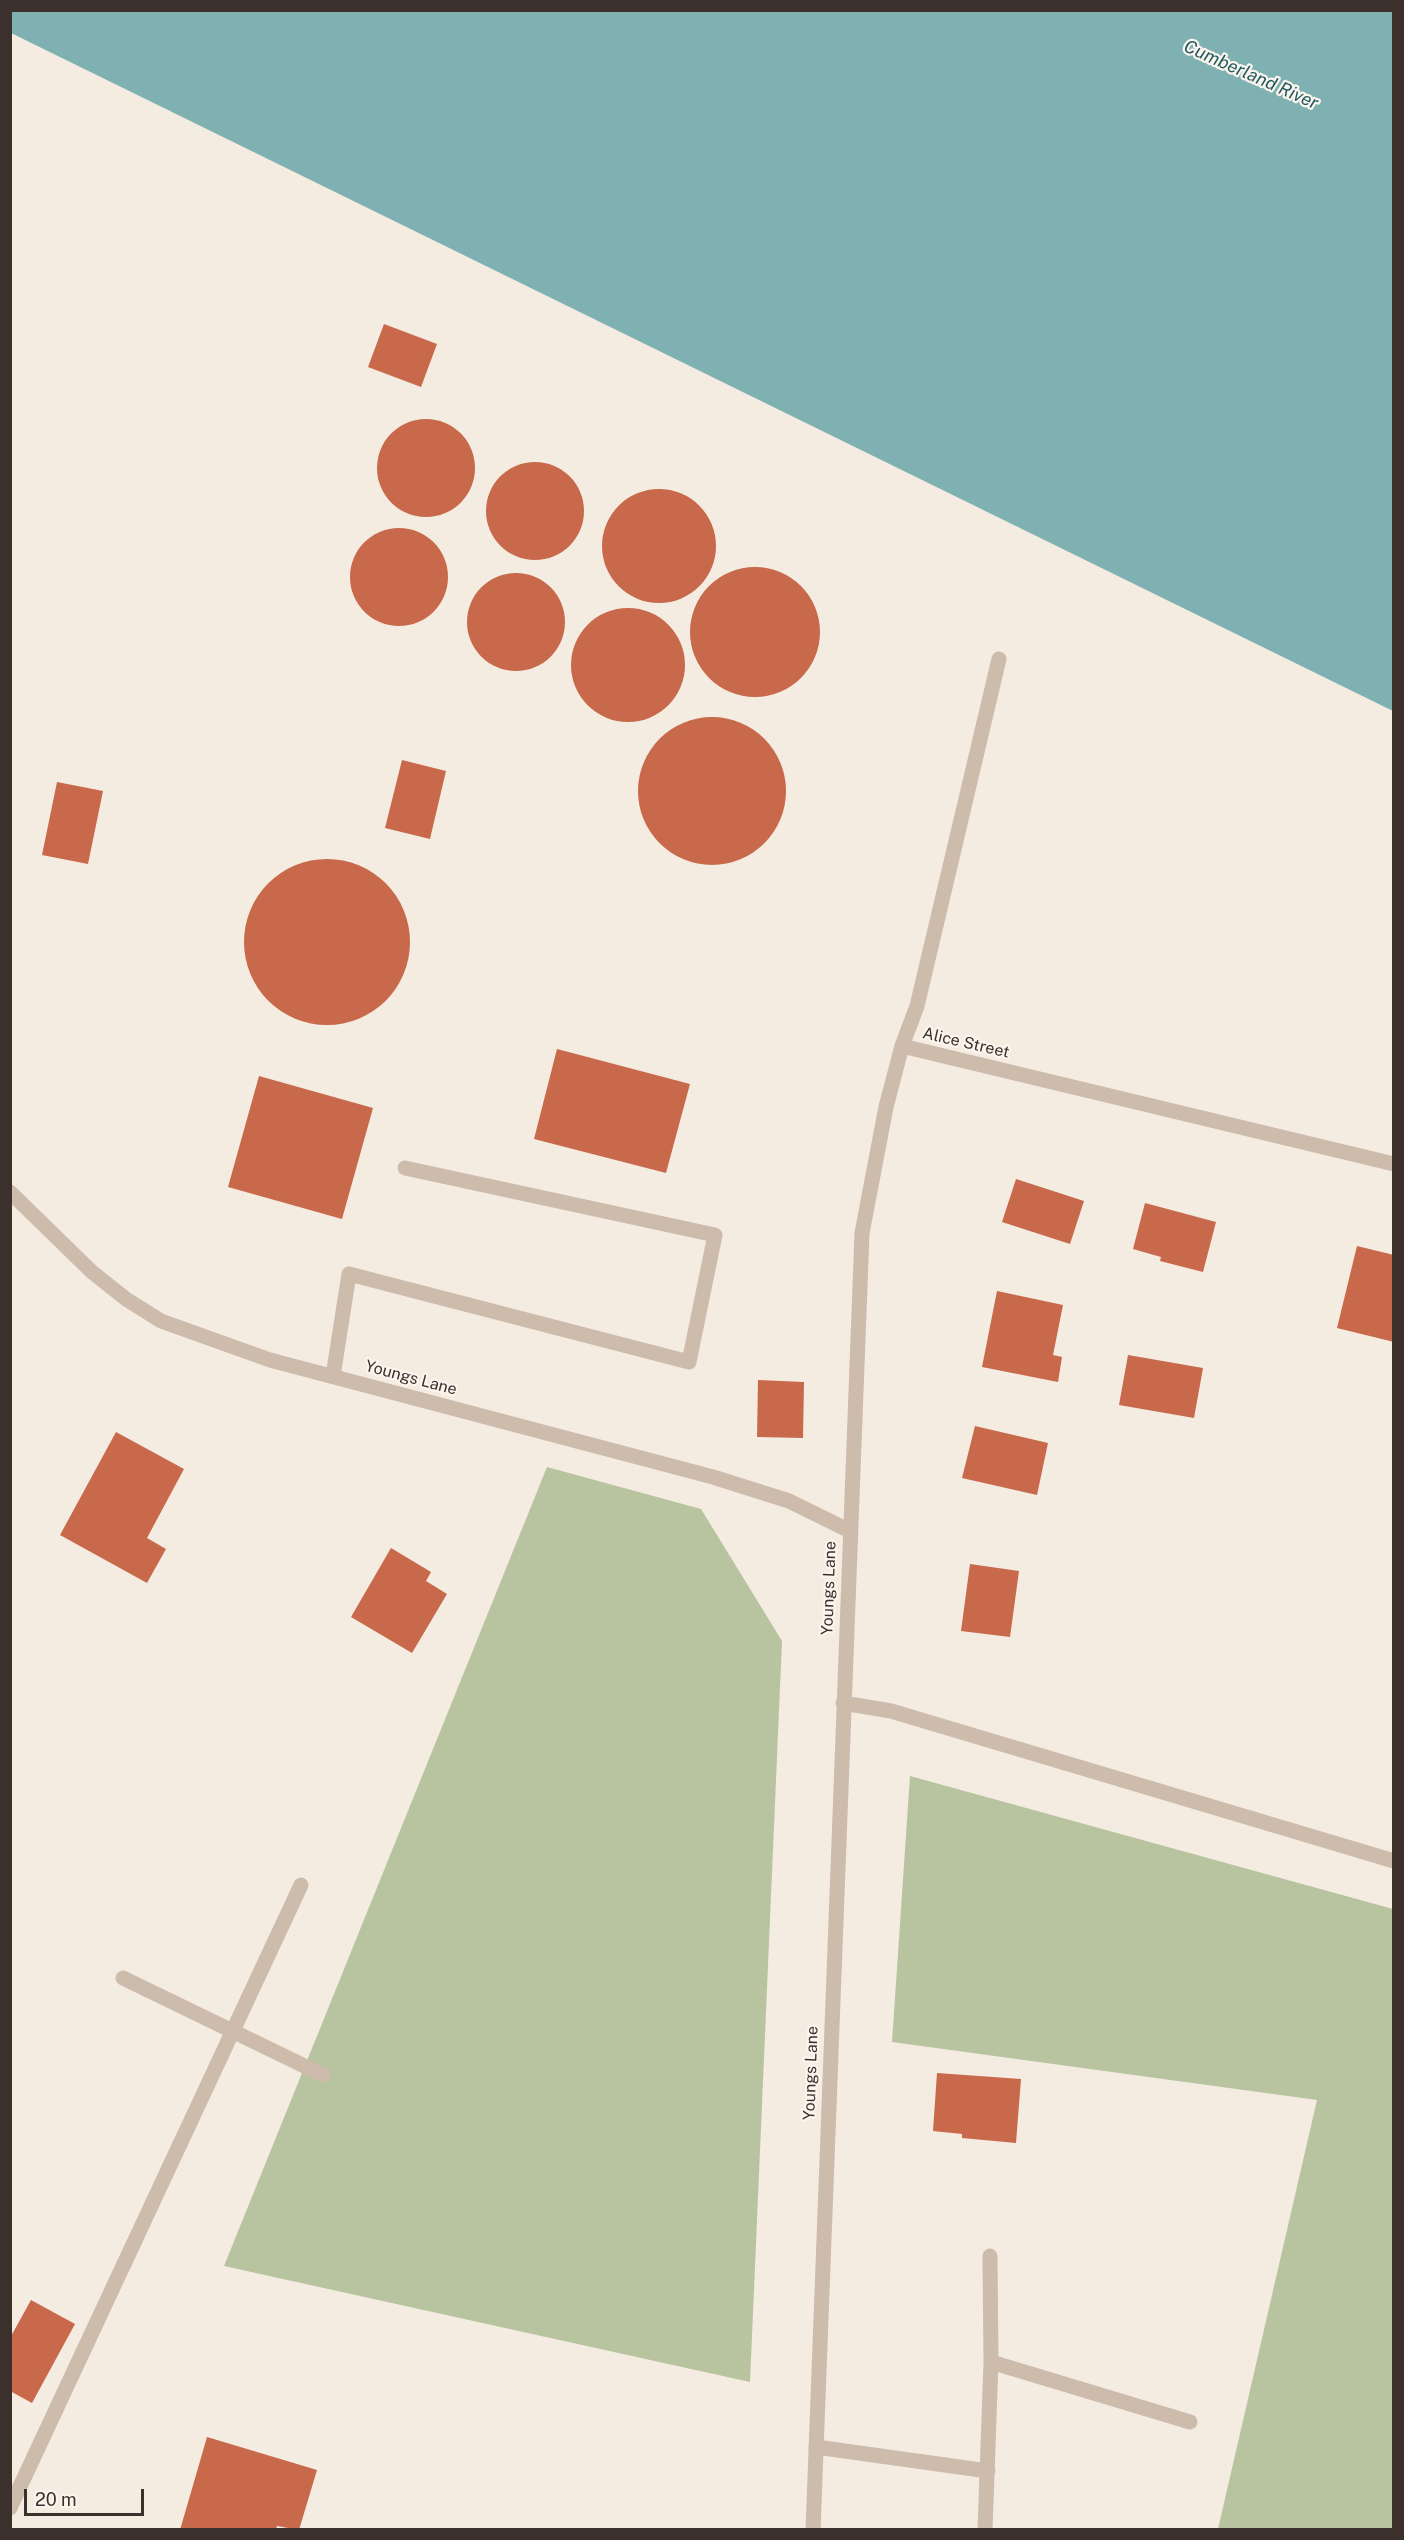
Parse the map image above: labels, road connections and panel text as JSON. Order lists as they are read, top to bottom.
{
  "streets": {
    "street": ["Alice Street", "Youngs Lane"]
  },
  "crossings": [
    ["Alice Street", "Youngs Lane"]
  ],
  "water": ["Cumberland River"],
  "scale_bar": "20 m"
}
